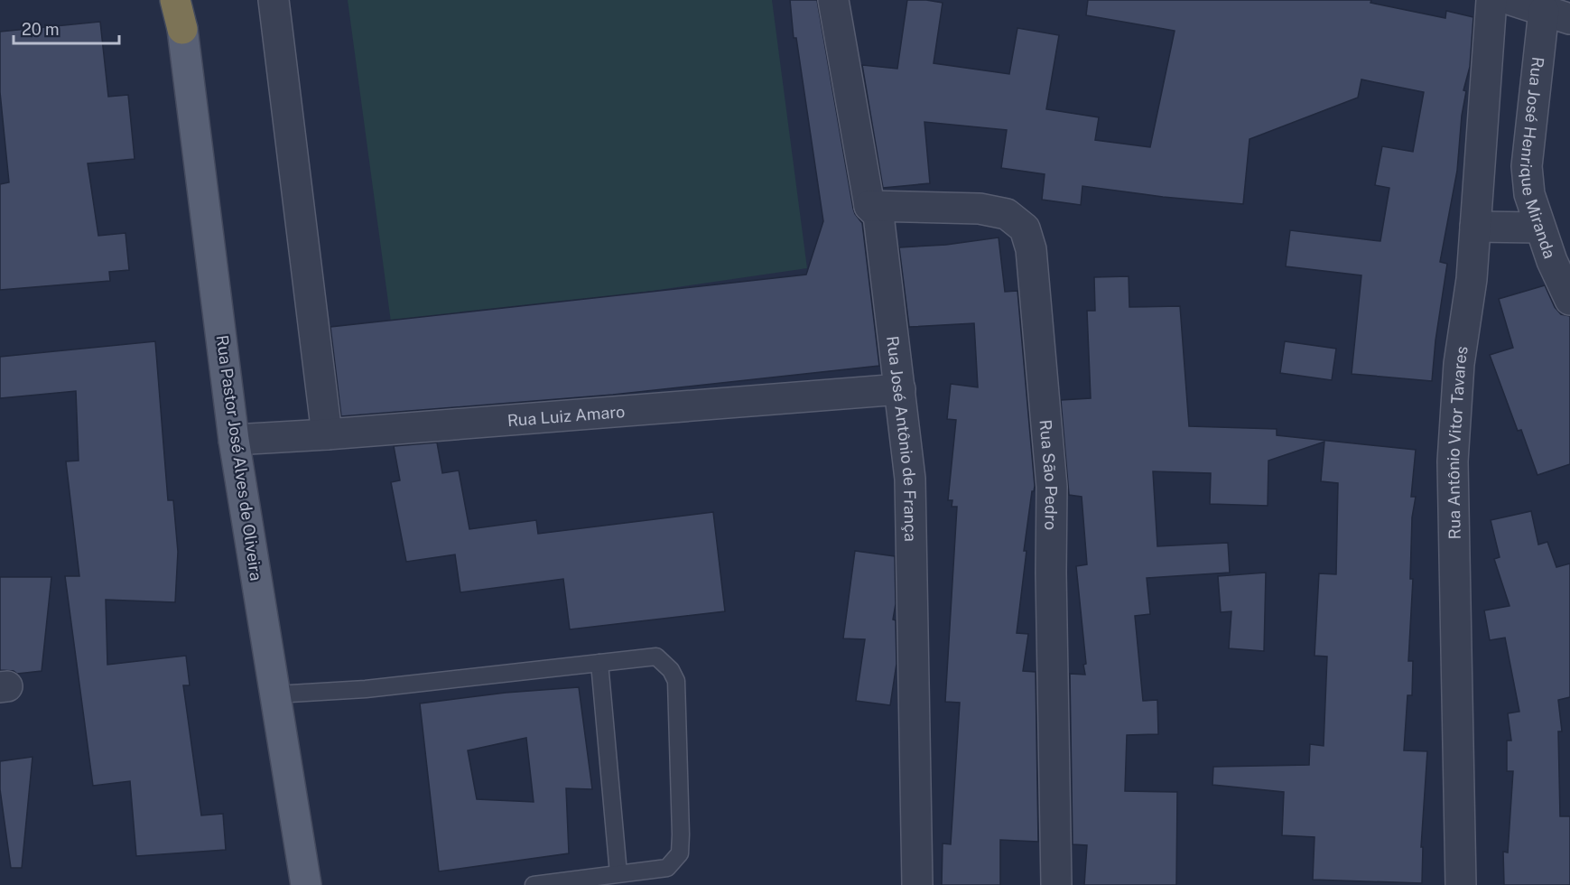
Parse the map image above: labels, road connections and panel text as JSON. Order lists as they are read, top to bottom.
{
  "streets": {
    "highway": ["Rua Pastor José Alves de Oliveira"],
    "street": [
      "Rua José Henrique Miranda",
      "Rua Luiz Amaro",
      "Rua José Antônio de França",
      "Rua Antônio Vitor Tavares",
      "Rua São Pedro"
    ]
  },
  "crossings": [
    ["Rua Luiz Amaro", "Rua José Antônio de França"],
    ["Rua Luiz Amaro", "Rua Pastor José Alves de Oliveira"],
    ["Rua José Antônio de França", "Rua São Pedro"]
  ],
  "scale_bar": "20 m"
}
